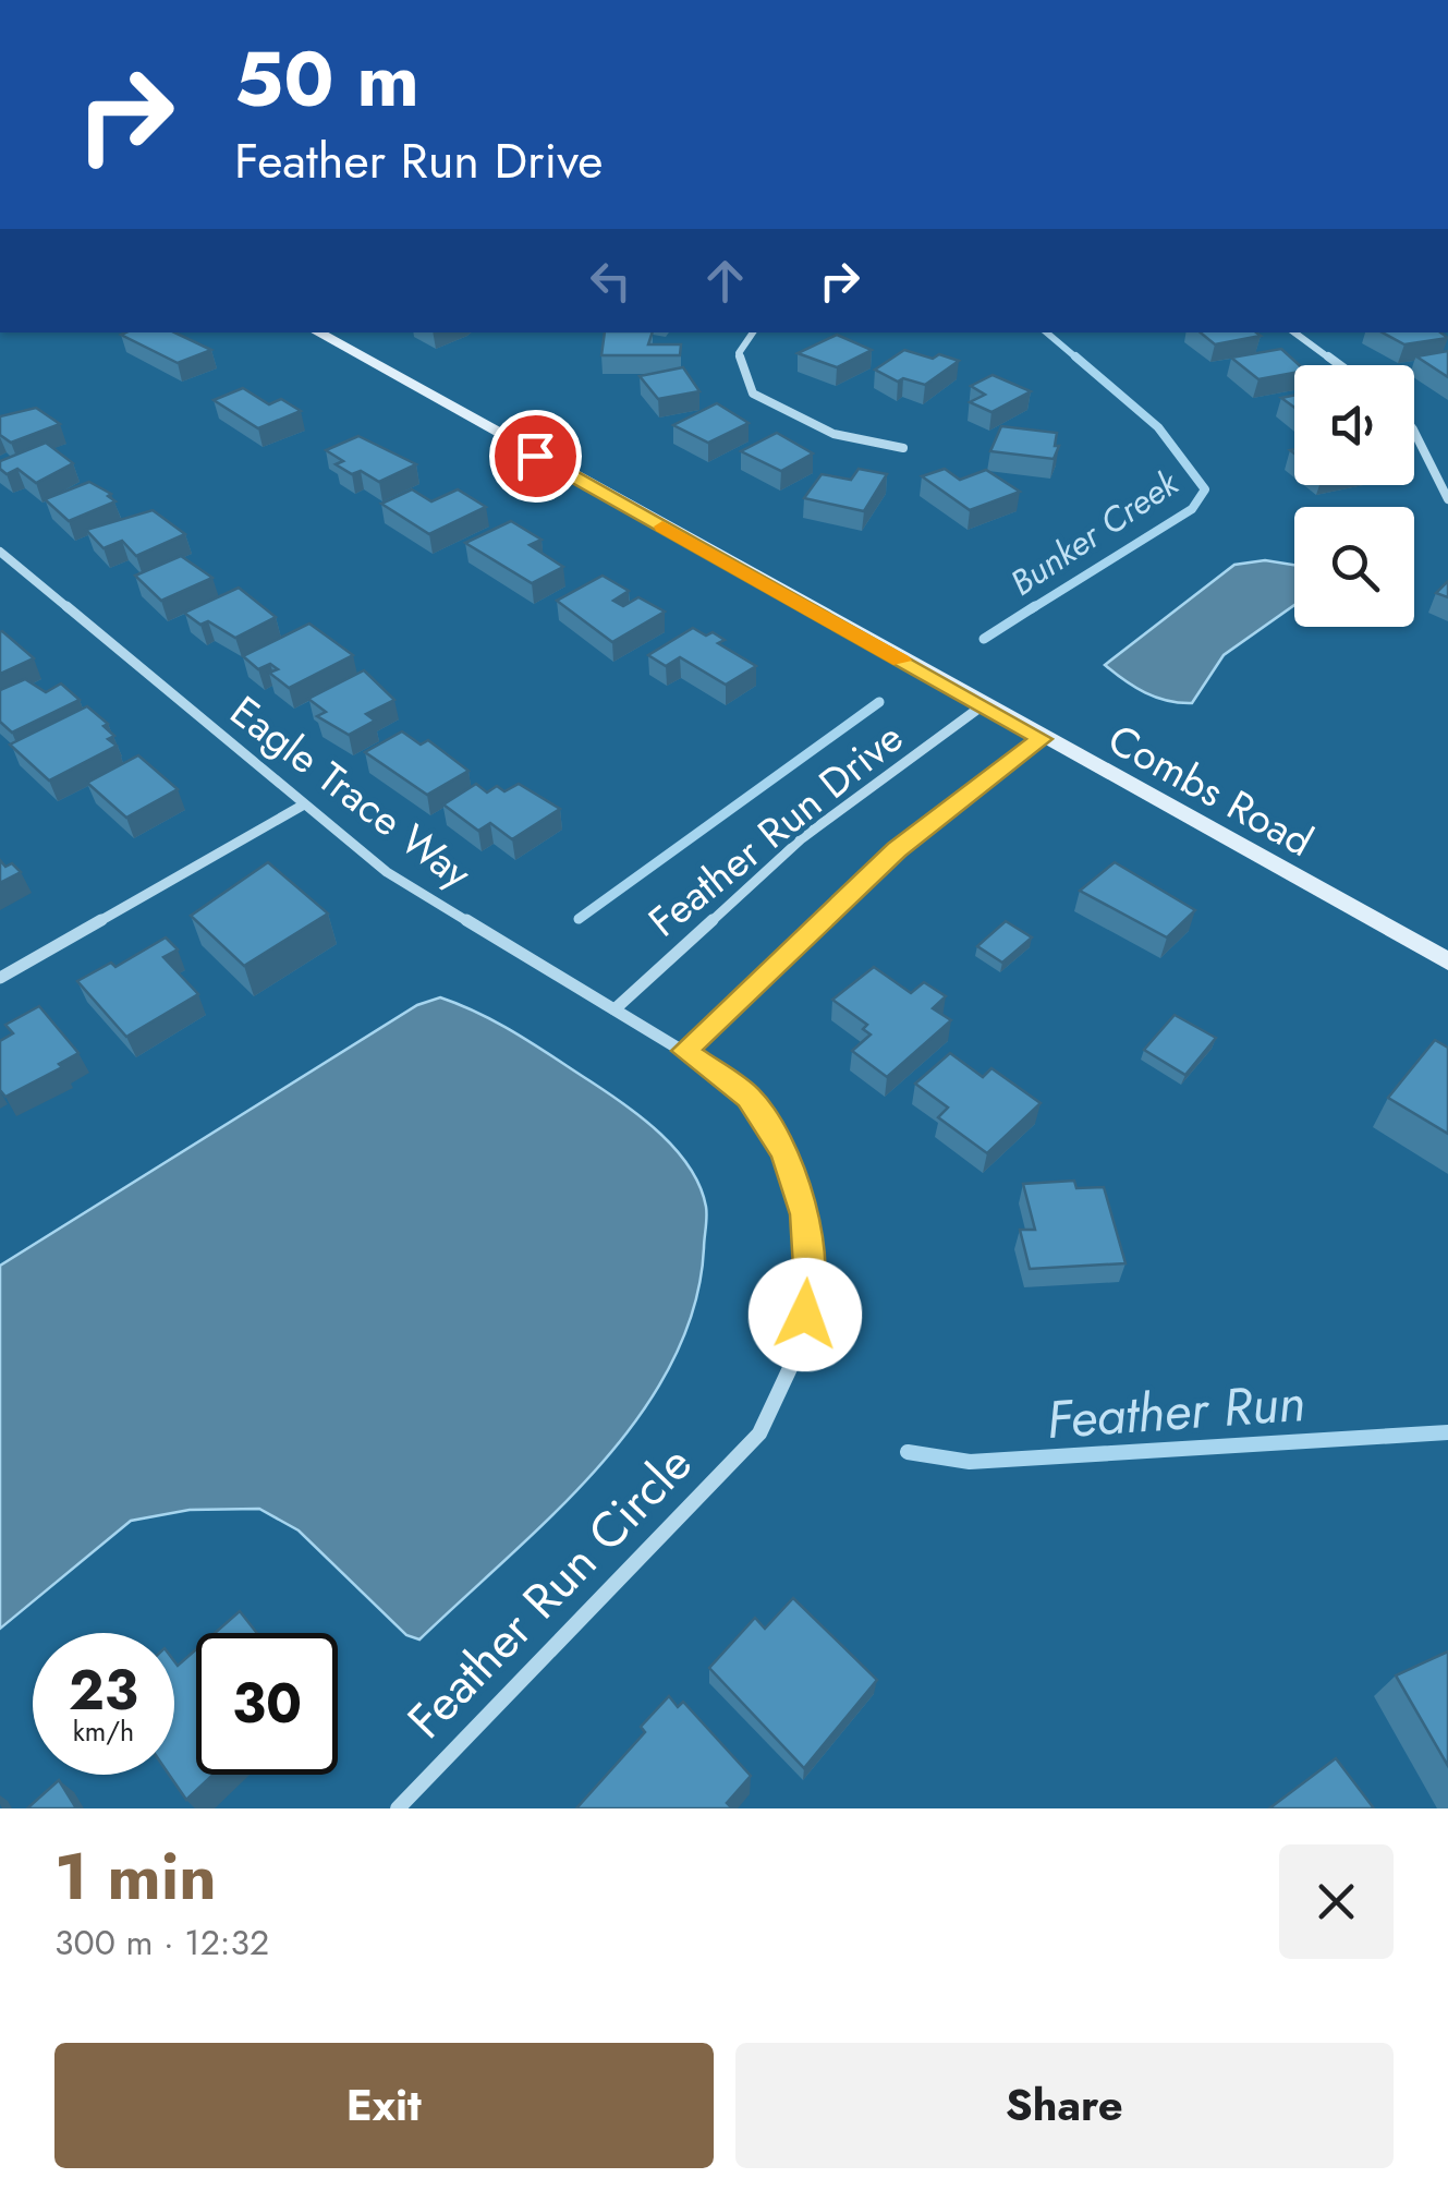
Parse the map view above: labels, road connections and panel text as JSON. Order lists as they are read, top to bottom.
{
  "streets": {
    "street": [
      "Combs Road",
      "Eagle Trace Way",
      "Feather Run Drive",
      "Feather Run Circle"
    ]
  },
  "crossings": [
    ["Combs Road", "Feather Run Drive"],
    ["Eagle Trace Way", "Feather Run Drive"],
    ["Eagle Trace Way", "Feather Run Circle"]
  ],
  "water": ["Bunker Creek", "Feather Run"],
  "page": {
    "turn": ["50 m", "Feather Run Drive"],
    "speed": "23 km/h",
    "limit": "30",
    "heading": ["1 min", "300 m · 12:32"],
    "buttons": ["Exit", "Share"]
  }
}
